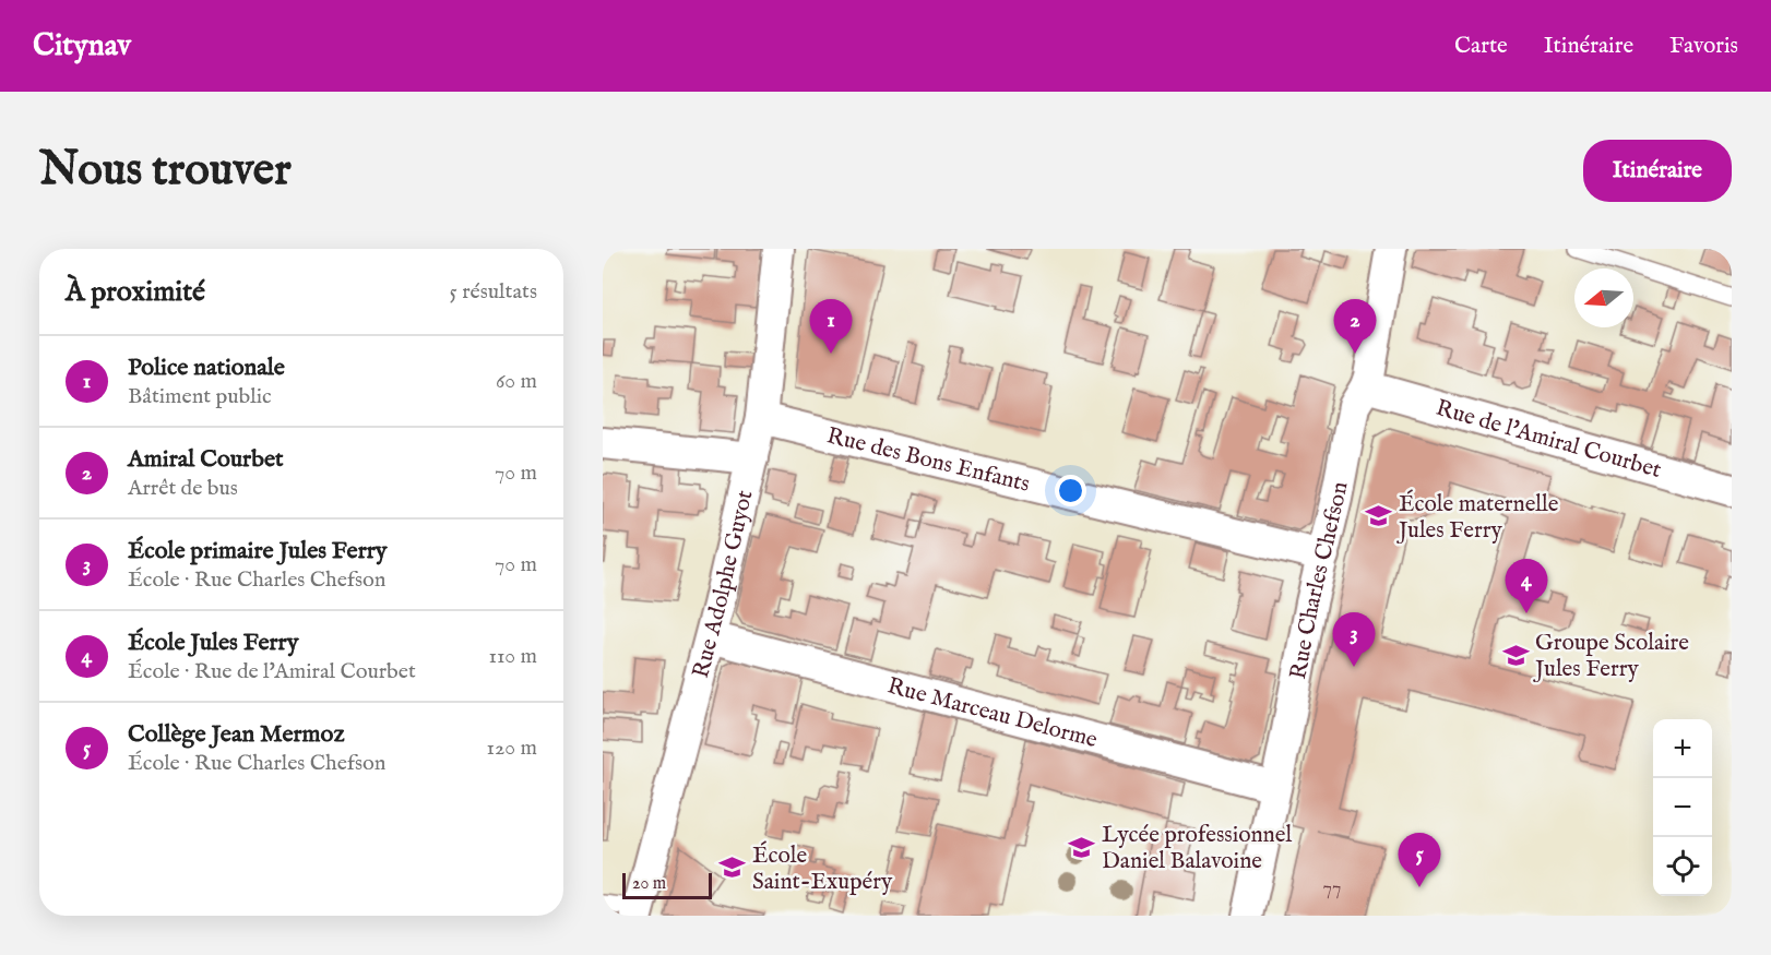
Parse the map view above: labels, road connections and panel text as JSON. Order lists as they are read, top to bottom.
{
  "streets": {
    "street": [
      "Rue de l'Amiral Courbet",
      "Rue des Bons Enfants",
      "Rue Charles Chefson",
      "Rue Adolphe Guyot",
      "Rue Marceau Delorme"
    ]
  },
  "crossings": [
    ["Rue de l'Amiral Courbet", "Rue Charles Chefson"],
    ["Rue des Bons Enfants", "Rue Charles Chefson"],
    ["Rue des Bons Enfants", "Rue Adolphe Guyot"],
    ["Rue Charles Chefson", "Rue Marceau Delorme"],
    ["Rue Adolphe Guyot", "Rue Marceau Delorme"]
  ],
  "places": {
    "school or university": [
      "École maternelle Jules Ferry",
      "Groupe Scolaire Jules Ferry",
      "Lycée professionnel Daniel Balavoine",
      "École Saint-Exupéry"
    ]
  },
  "house_numbers": ["77"],
  "scale_bar": "20 m",
  "north": "left",
  "page": {
    "header": "Citynav",
    "nav": ["Carte", "Itinéraire", "Favoris"],
    "buttons": "Itinéraire",
    "title": "Nous trouver",
    "heading": ["À proximité", "5 résultats"],
    "pins": [
      "1",
      "2",
      "4",
      "3",
      "5"
    ],
    "list": [
      {
        "mark": "1",
        "name": "Police nationale",
        "note": "Bâtiment public",
        "value": "60 m"
      },
      {
        "mark": "2",
        "name": "Amiral Courbet",
        "note": "Arrêt de bus",
        "value": "70 m"
      },
      {
        "mark": "3",
        "name": "École primaire Jules Ferry",
        "note": "École · Rue Charles Chefson",
        "value": "70 m"
      },
      {
        "mark": "4",
        "name": "École Jules Ferry",
        "note": "École · Rue de l'Amiral Courbet",
        "value": "110 m"
      },
      {
        "mark": "5",
        "name": "Collège Jean Mermoz",
        "note": "École · Rue Charles Chefson",
        "value": "120 m"
      }
    ],
    "map_buttons": ["+", "−"],
    "scale": "20 m"
  }
}
